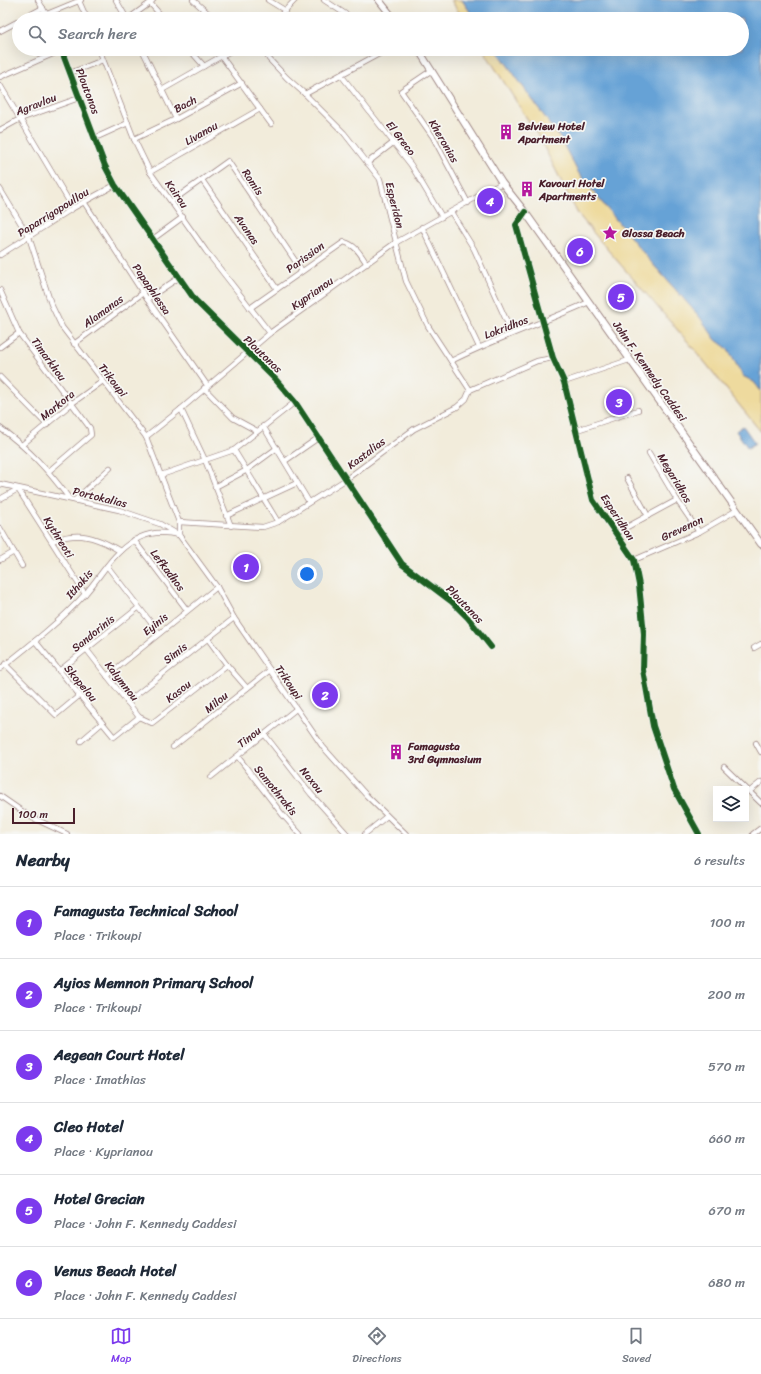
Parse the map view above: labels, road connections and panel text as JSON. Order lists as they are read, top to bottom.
{
  "streets": {
    "street": [
      "Ploutonos",
      "Agravlou",
      "Bach",
      "Livanou",
      "El Greco",
      "Kheronias",
      "Romis",
      "Kairou",
      "Esperidon",
      "Paparrigopoullou",
      "Avanas",
      "Parission",
      "Papaphlessa",
      "Kyprianou",
      "Alamanas",
      "Lokridhos",
      "Timarkhou",
      "John F. Kennedy Caddesi",
      "Trikoupi",
      "Markora",
      "Kastalias",
      "Megaridhos",
      "Portokalias",
      "Esperidhon",
      "Grevenon",
      "Kythreoti",
      "Lefkadhos",
      "Ithakis",
      "Eyinis",
      "Sandorinis",
      "Simis",
      "Kalymnou",
      "Skopelou",
      "Kasou",
      "Milou",
      "Tinou",
      "Naxou",
      "Samothrakis"
    ]
  },
  "crossings": [
    ["Ploutonos", "Agravlou"],
    ["Ploutonos", "Paparrigopoullou"],
    ["Ploutonos", "Kyprianou"],
    ["Ploutonos", "Kastalias"],
    ["Bach", "Kairou"],
    ["Livanou", "Kairou"],
    ["El Greco", "Kyprianou"],
    ["Kheronias", "Kyprianou"],
    ["Kheronias", "John F. Kennedy Caddesi"],
    ["Romis", "Kairou"],
    ["Romis", "Avanas"],
    ["Romis", "Parission"],
    ["Kairou", "Parission"],
    ["Kairou", "Kyprianou"],
    ["Esperidon", "Kyprianou"],
    ["Esperidon", "Lokridhos"],
    ["Esperidon", "Kastalias"],
    ["Paparrigopoullou", "Papaphlessa"],
    ["Paparrigopoullou", "Trikoupi"],
    ["Avanas", "Parission"],
    ["Parission", "Kyprianou"],
    ["Papaphlessa", "Kyprianou"],
    ["Papaphlessa", "Alamanas"],
    ["Kyprianou", "John F. Kennedy Caddesi"],
    ["Kyprianou", "Trikoupi"],
    ["Alamanas", "Trikoupi"],
    ["Lokridhos", "John F. Kennedy Caddesi"],
    ["Lokridhos", "Esperidhon"],
    ["Timarkhou", "Markora"],
    ["John F. Kennedy Caddesi", "Esperidhon"],
    ["John F. Kennedy Caddesi", "Grevenon"],
    ["Trikoupi", "Markora"],
    ["Trikoupi", "Kastalias"],
    ["Trikoupi", "Portokalias"],
    ["Trikoupi", "Ithakis"],
    ["Trikoupi", "Eyinis"],
    ["Trikoupi", "Simis"],
    ["Trikoupi", "Milou"],
    ["Trikoupi", "Tinou"],
    ["Megaridhos", "Grevenon"],
    ["Portokalias", "Kythreoti"],
    ["Portokalias", "Ithakis"],
    ["Esperidhon", "Grevenon"],
    ["Kythreoti", "Ithakis"],
    ["Lefkadhos", "Ithakis"],
    ["Lefkadhos", "Eyinis"],
    ["Ithakis", "Skopelou"],
    ["Eyinis", "Kalymnou"],
    ["Sandorinis", "Kalymnou"],
    ["Sandorinis", "Skopelou"],
    ["Simis", "Kalymnou"],
    ["Kalymnou", "Skopelou"],
    ["Kalymnou", "Kasou"],
    ["Tinou", "Naxou"],
    ["Tinou", "Samothrakis"]
  ],
  "places": {
    "building": ["Belview Hotel Apartment", "Kavouri Hotel Apartments", "Famagusta 3rd Gymnasium"],
    "place": ["Glossa Beach"]
  },
  "scale_bar": "100 m",
  "page": {
    "search": "Search here",
    "pins": [
      "4",
      "6",
      "5",
      "3",
      "1",
      "2"
    ],
    "scale": "100 m",
    "heading": ["Nearby", "6 results"],
    "list": [
      {
        "mark": "1",
        "name": "Famagusta Technical School",
        "note": "Place · Trikoupi",
        "value": "100 m"
      },
      {
        "mark": "2",
        "name": "Ayios Memnon Primary School",
        "note": "Place · Trikoupi",
        "value": "200 m"
      },
      {
        "mark": "3",
        "name": "Aegean Court Hotel",
        "note": "Place · Imathias",
        "value": "570 m"
      },
      {
        "mark": "4",
        "name": "Cleo Hotel",
        "note": "Place · Kyprianou",
        "value": "660 m"
      },
      {
        "mark": "5",
        "name": "Hotel Grecian",
        "note": "Place · John F. Kennedy Caddesi",
        "value": "670 m"
      },
      {
        "mark": "6",
        "name": "Venus Beach Hotel",
        "note": "Place · John F. Kennedy Caddesi",
        "value": "680 m"
      }
    ],
    "nav": ["Map", "Directions", "Saved"]
  }
}
